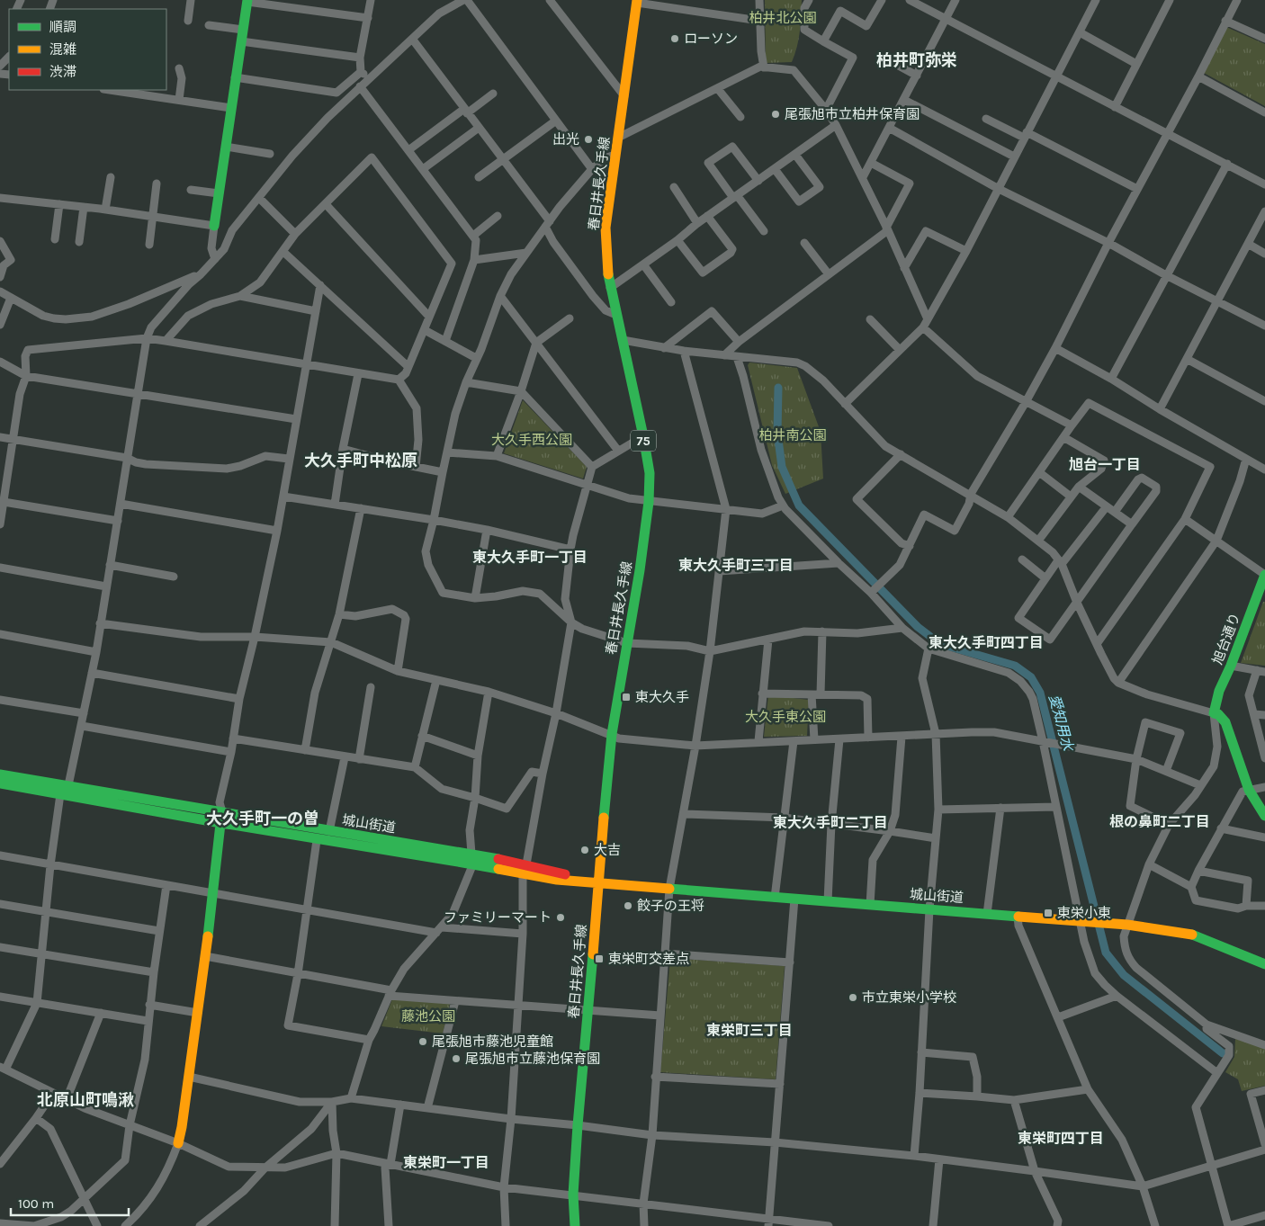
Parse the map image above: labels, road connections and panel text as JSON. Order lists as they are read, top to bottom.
{
  "streets": {
    "street": [
      "春日井長久手線",
      "75",
      "旭台通り",
      "城山街道"
    ]
  },
  "crossings": [
    ["春日井長久手線", "城山街道"]
  ],
  "districts": [
    "柏井町弥栄",
    "大久手町中松原",
    "旭台一丁目",
    "東大久手町一丁目",
    "東大久手町三丁目",
    "東大久手町四丁目",
    "大久手町一の曽",
    "根の鼻町二丁目",
    "東大久手町二丁目",
    "東栄町三丁目",
    "北原山町鳴湫",
    "東栄町四丁目",
    "東栄町一丁目"
  ],
  "water": ["愛知用水"],
  "parks": [
    "柏井北公園",
    "柏井南公園",
    "大久手西公園",
    "大久手東公園",
    "藤池公園"
  ],
  "places": {
    "other": [
      "ローソン",
      "尾張旭市立柏井保育園",
      "出光",
      "大吉",
      "餃子の王将",
      "ファミリーマート",
      "市立東栄小学校",
      "尾張旭市藤池児童館",
      "尾張旭市立藤池保育園"
    ],
    "transit": ["東大久手", "東栄小東", "東栄町交差点"]
  },
  "legend": ["順調", "混雑", "渋滞"],
  "scale_bar": "100 m"
}
